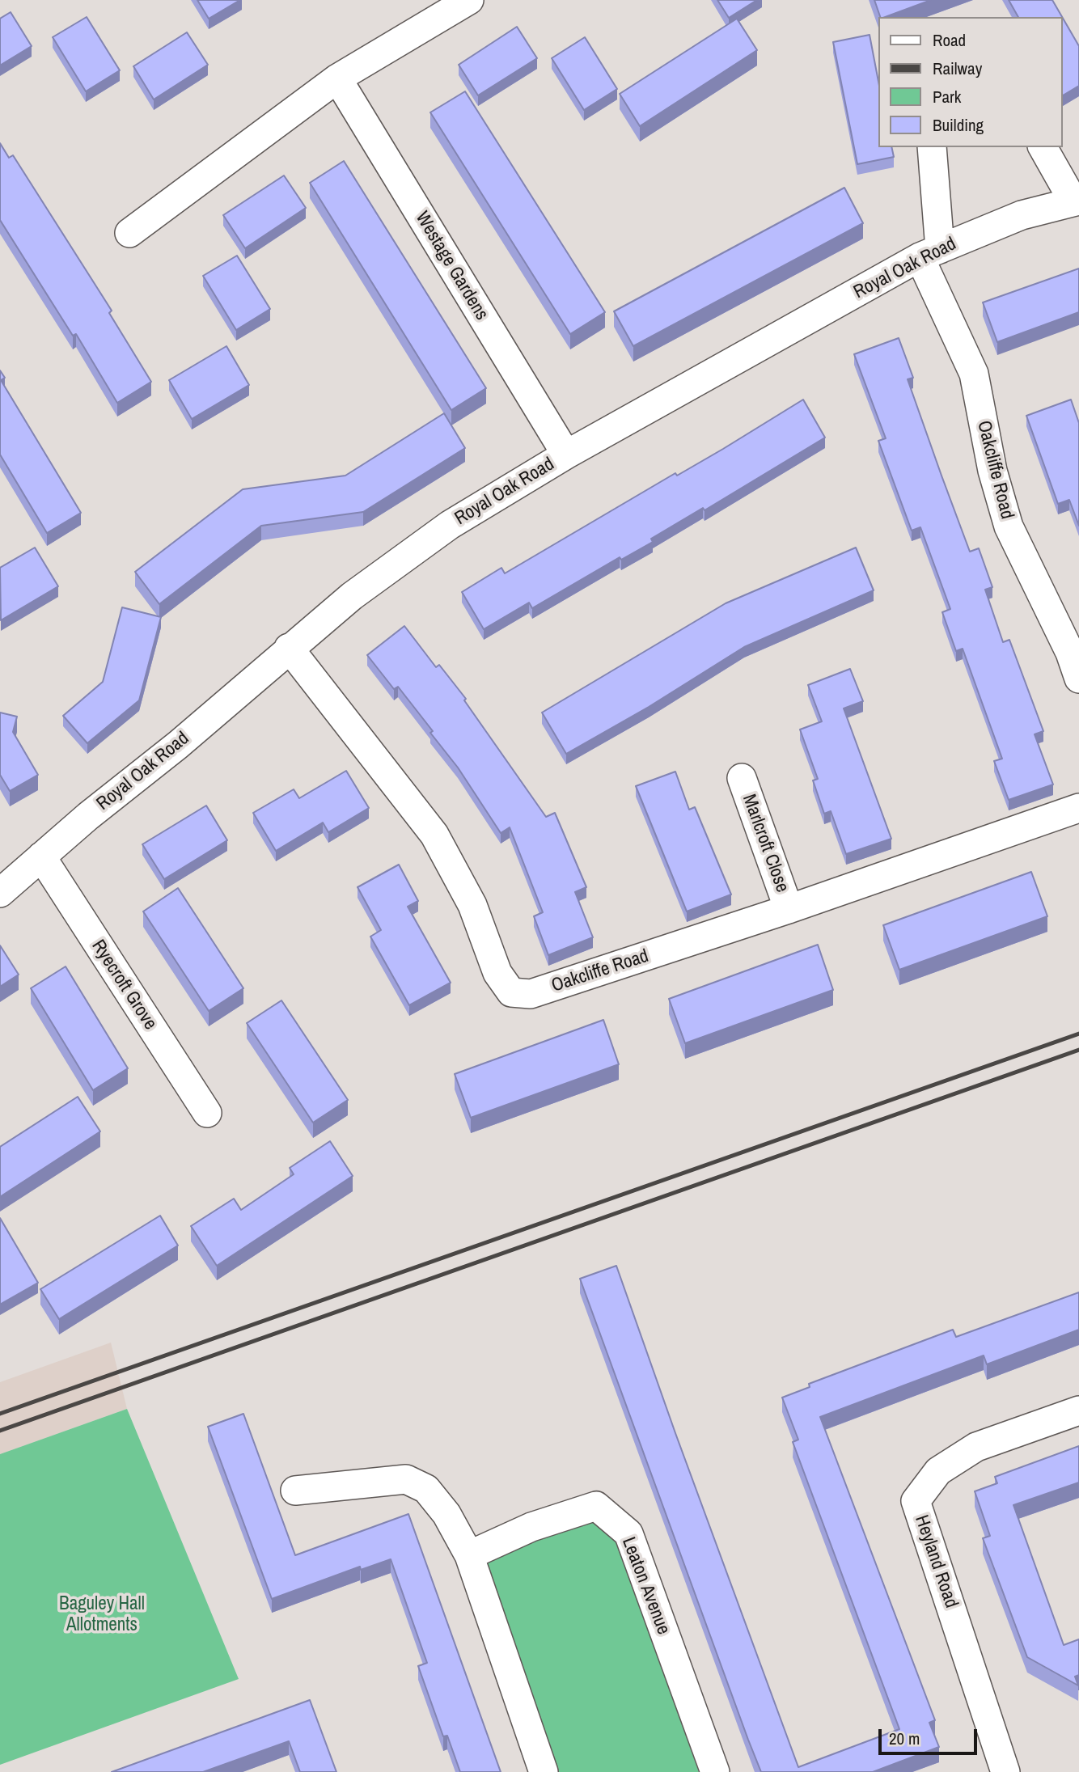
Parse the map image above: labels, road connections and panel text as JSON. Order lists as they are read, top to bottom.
{
  "streets": {
    "street": [
      "Westage Gardens",
      "Royal Oak Road",
      "Oakcliffe Road",
      "Marlcroft Close",
      "Ryecroft Grove",
      "Heyland Road",
      "Leaton Avenue"
    ]
  },
  "crossings": [
    ["Westage Gardens", "Royal Oak Road"],
    ["Royal Oak Road", "Oakcliffe Road"],
    ["Royal Oak Road", "Ryecroft Grove"],
    ["Oakcliffe Road", "Marlcroft Close"]
  ],
  "parks": ["Baguley Hall Allotments"],
  "legend": [
    "Road",
    "Railway",
    "Park",
    "Building"
  ],
  "scale_bar": "20 m"
}
